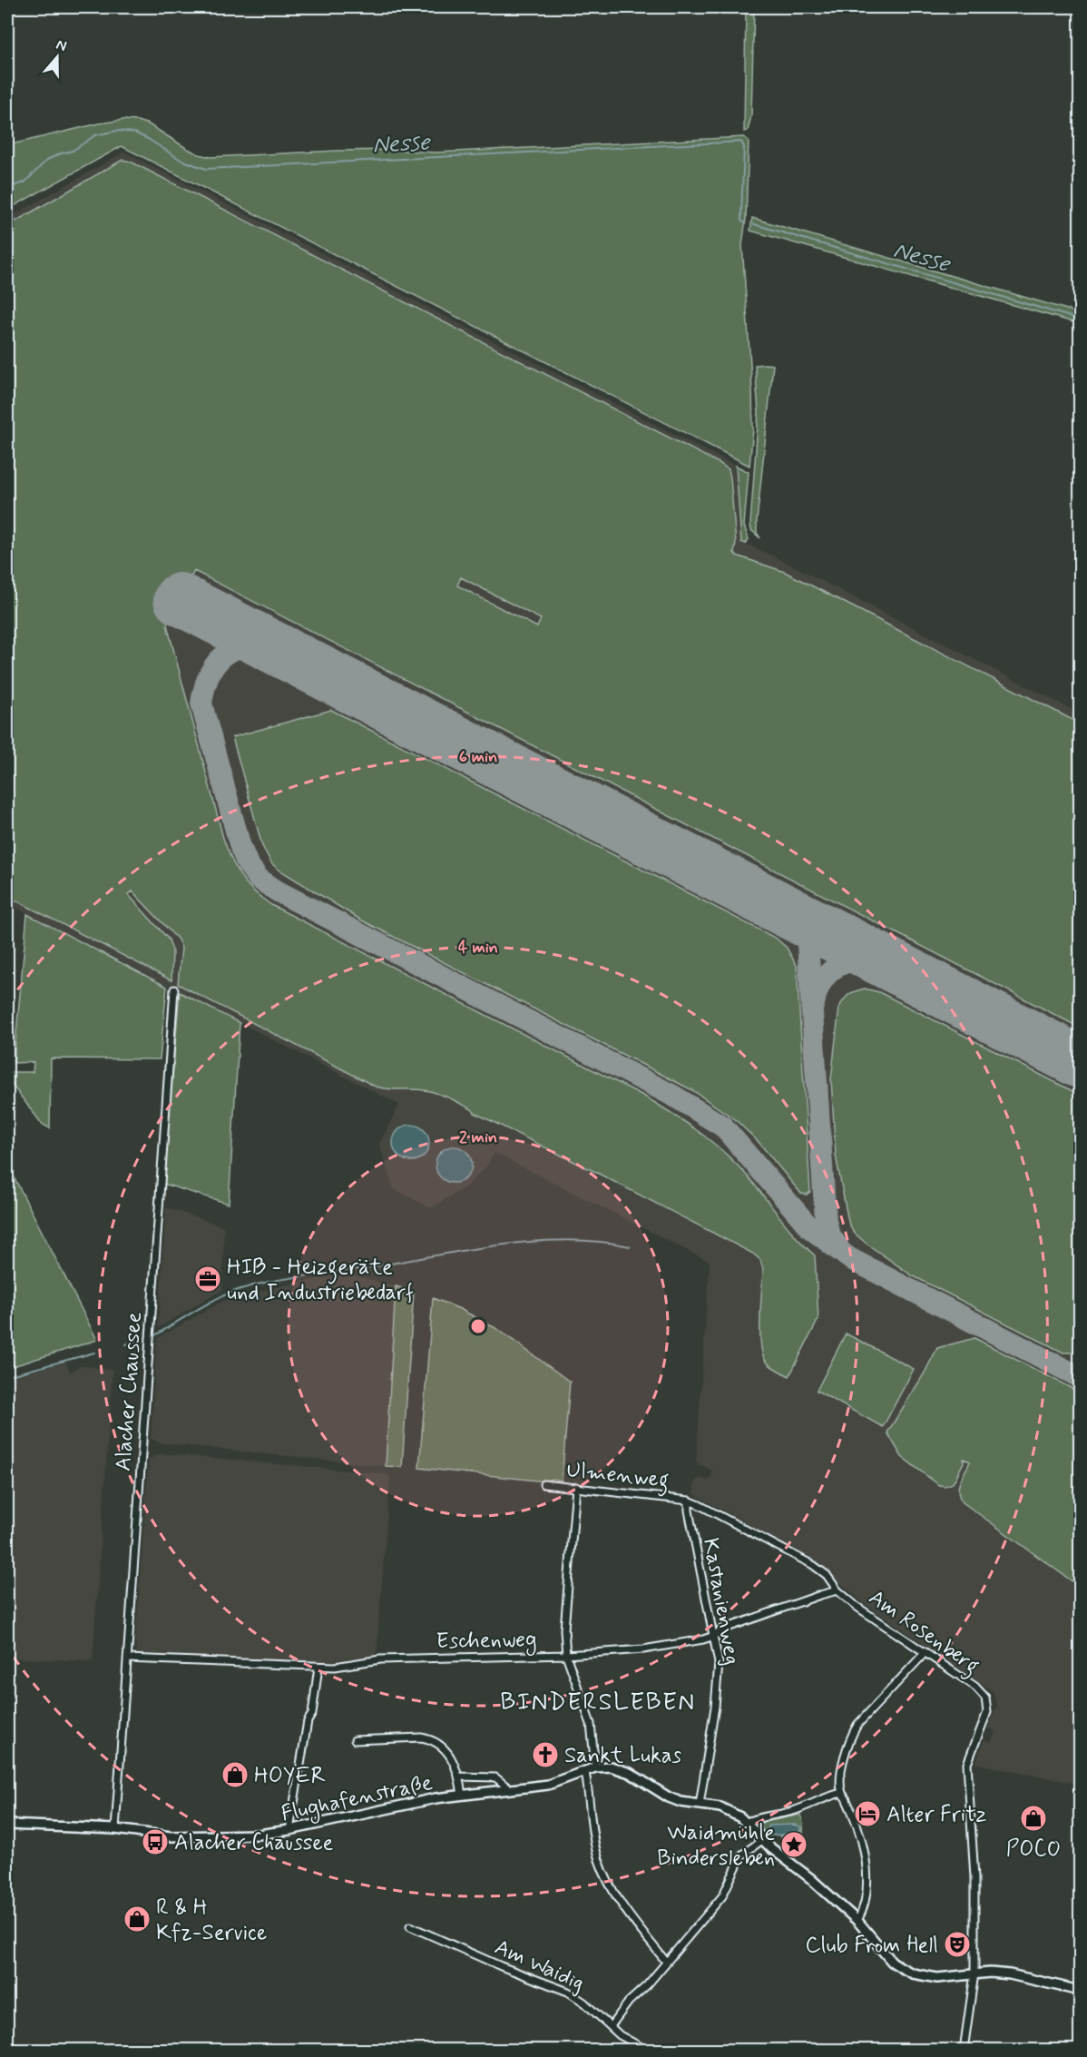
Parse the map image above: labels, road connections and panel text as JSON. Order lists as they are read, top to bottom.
{
  "streets": {
    "street": [
      "Alacher Chaussee",
      "Ulmenweg",
      "Kastanienweg",
      "Am Rosenberg",
      "Eschenweg",
      "Flughafenstraße",
      "Am Waidig"
    ]
  },
  "crossings": [
    ["Alacher Chaussee", "Eschenweg"],
    ["Alacher Chaussee", "Flughafenstraße"],
    ["Ulmenweg", "Kastanienweg"],
    ["Ulmenweg", "Am Rosenberg"],
    ["Kastanienweg", "Am Rosenberg"],
    ["Kastanienweg", "Eschenweg"],
    ["Kastanienweg", "Flughafenstraße"],
    ["Am Rosenberg", "Eschenweg"],
    ["Am Rosenberg", "Flughafenstraße"]
  ],
  "districts": ["BINDERSLEBEN"],
  "water": ["Nesse"],
  "places": {
    "office": ["HIB - Heizgeräte und Industriebedarf"],
    "church": ["Sankt Lukas"],
    "shop": ["HOYER", "POCO", "R & H Kfz-Service"],
    "hotel": ["Alter Fritz"],
    "bus stop": ["Alacher Chaussee"],
    "place": ["Waidmühle Bindersleben"],
    "theatre": ["Club From Hell"]
  },
  "north": "top",
  "rings": ["6 min", "4 min", "2 min"]
}
